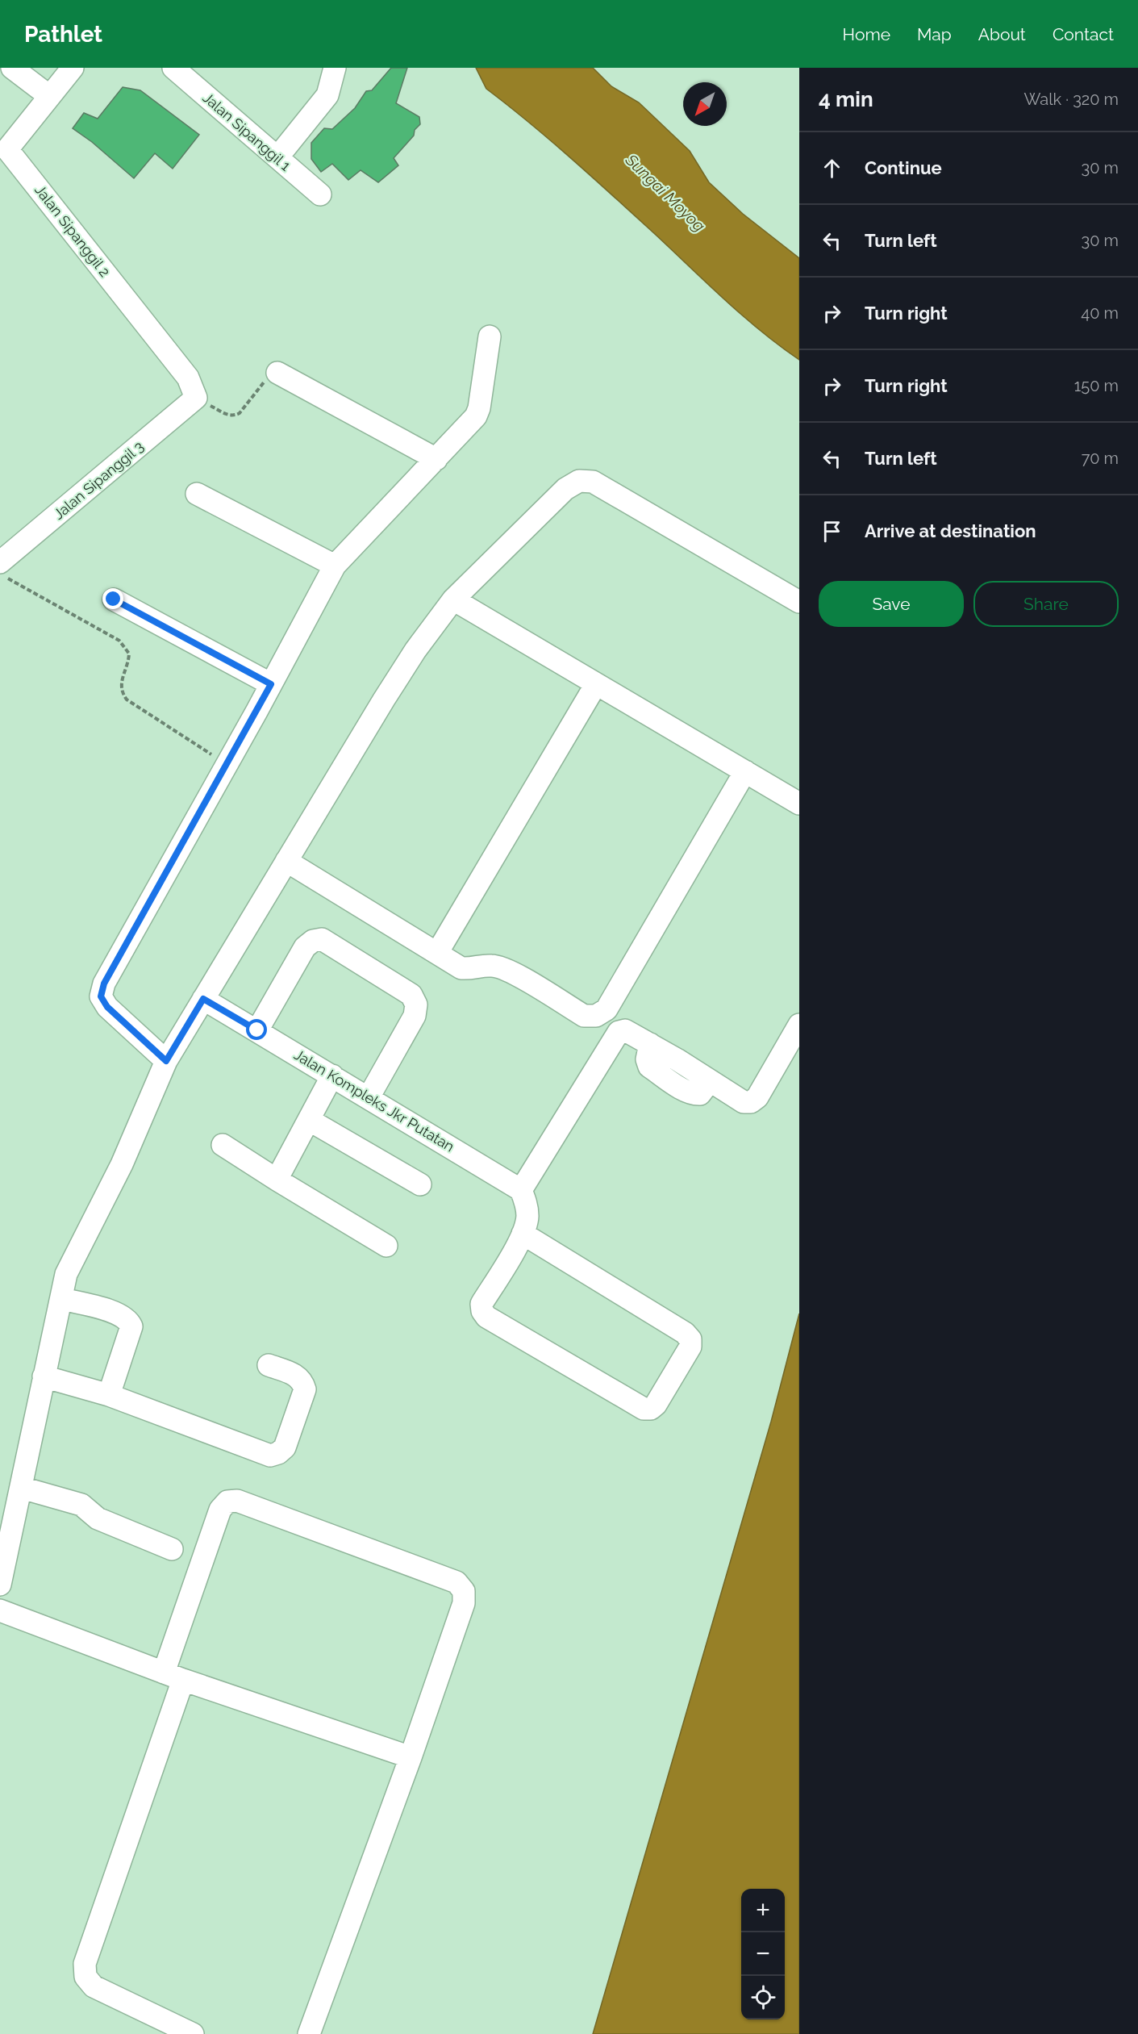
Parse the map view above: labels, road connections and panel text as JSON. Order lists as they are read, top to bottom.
{
  "streets": {
    "street": [
      "Jalan Sipanggil 1",
      "Jalan Sipanggil 2",
      "Jalan Sipanggil 3",
      "Jalan Kompleks Jkr Putatan"
    ]
  },
  "crossings": [
    ["Jalan Sipanggil 2", "Jalan Sipanggil 3"]
  ],
  "water": ["Sungai Moyog"],
  "north": "bottom left",
  "page": {
    "header": "Pathlet",
    "nav": [
      "Home",
      "Map",
      "About",
      "Contact"
    ],
    "heading": ["4 min", "Walk · 320 m"],
    "list": [
      ["Continue", "30 m"],
      ["Turn left", "30 m"],
      ["Turn right", "40 m"],
      ["Turn right", "150 m"],
      ["Turn left", "70 m"],
      "Arrive at destination"
    ],
    "buttons": ["Save", "Share"],
    "map_buttons": ["+", "−"]
  }
}
